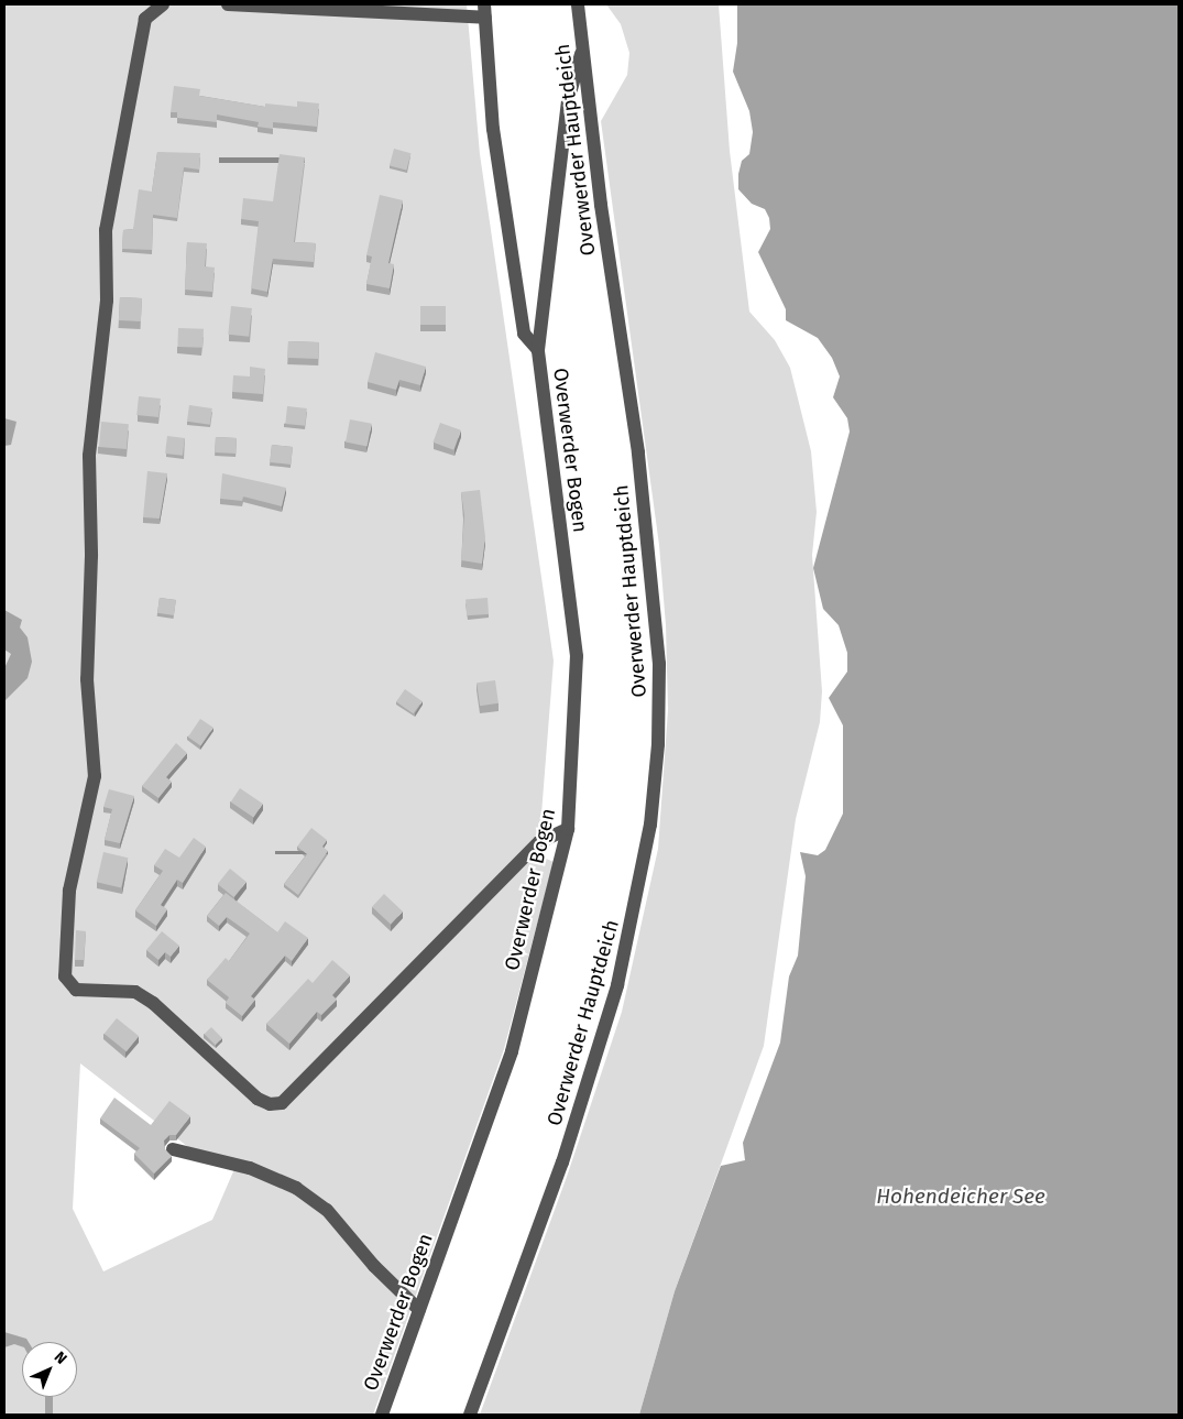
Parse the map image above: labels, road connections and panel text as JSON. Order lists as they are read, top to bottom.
{
  "streets": {
    "street": ["Overwerder Hauptdeich", "Overwerder Bogen"]
  },
  "crossings": [
    ["Overwerder Hauptdeich", "Overwerder Bogen"]
  ],
  "water": ["Hohendeicher See"],
  "north": "top right"
}
